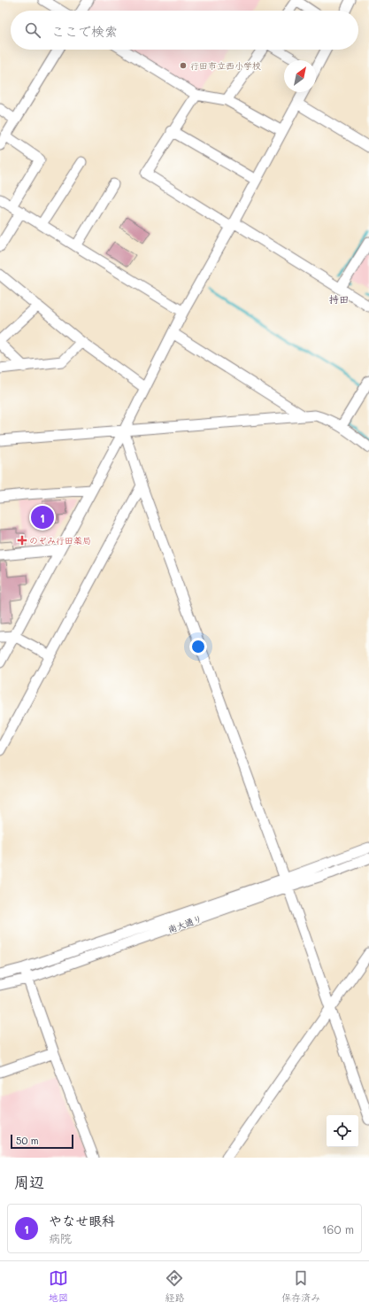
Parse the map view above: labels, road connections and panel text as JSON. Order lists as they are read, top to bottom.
{
  "streets": {
    "street": ["南大通り"]
  },
  "districts": ["持田"],
  "places": {
    "other": ["行田市立西小学校"],
    "health": ["のぞみ行田薬局"]
  },
  "scale_bar": "50 m",
  "north": "top right",
  "page": {
    "search": "ここで検索",
    "pins": "1",
    "scale": "50 m",
    "heading": "周辺",
    "list": [
      {
        "mark": "1",
        "name": "やなせ眼科",
        "note": "病院",
        "value": "160 m"
      }
    ],
    "nav": ["地図", "経路", "保存済み"]
  }
}
